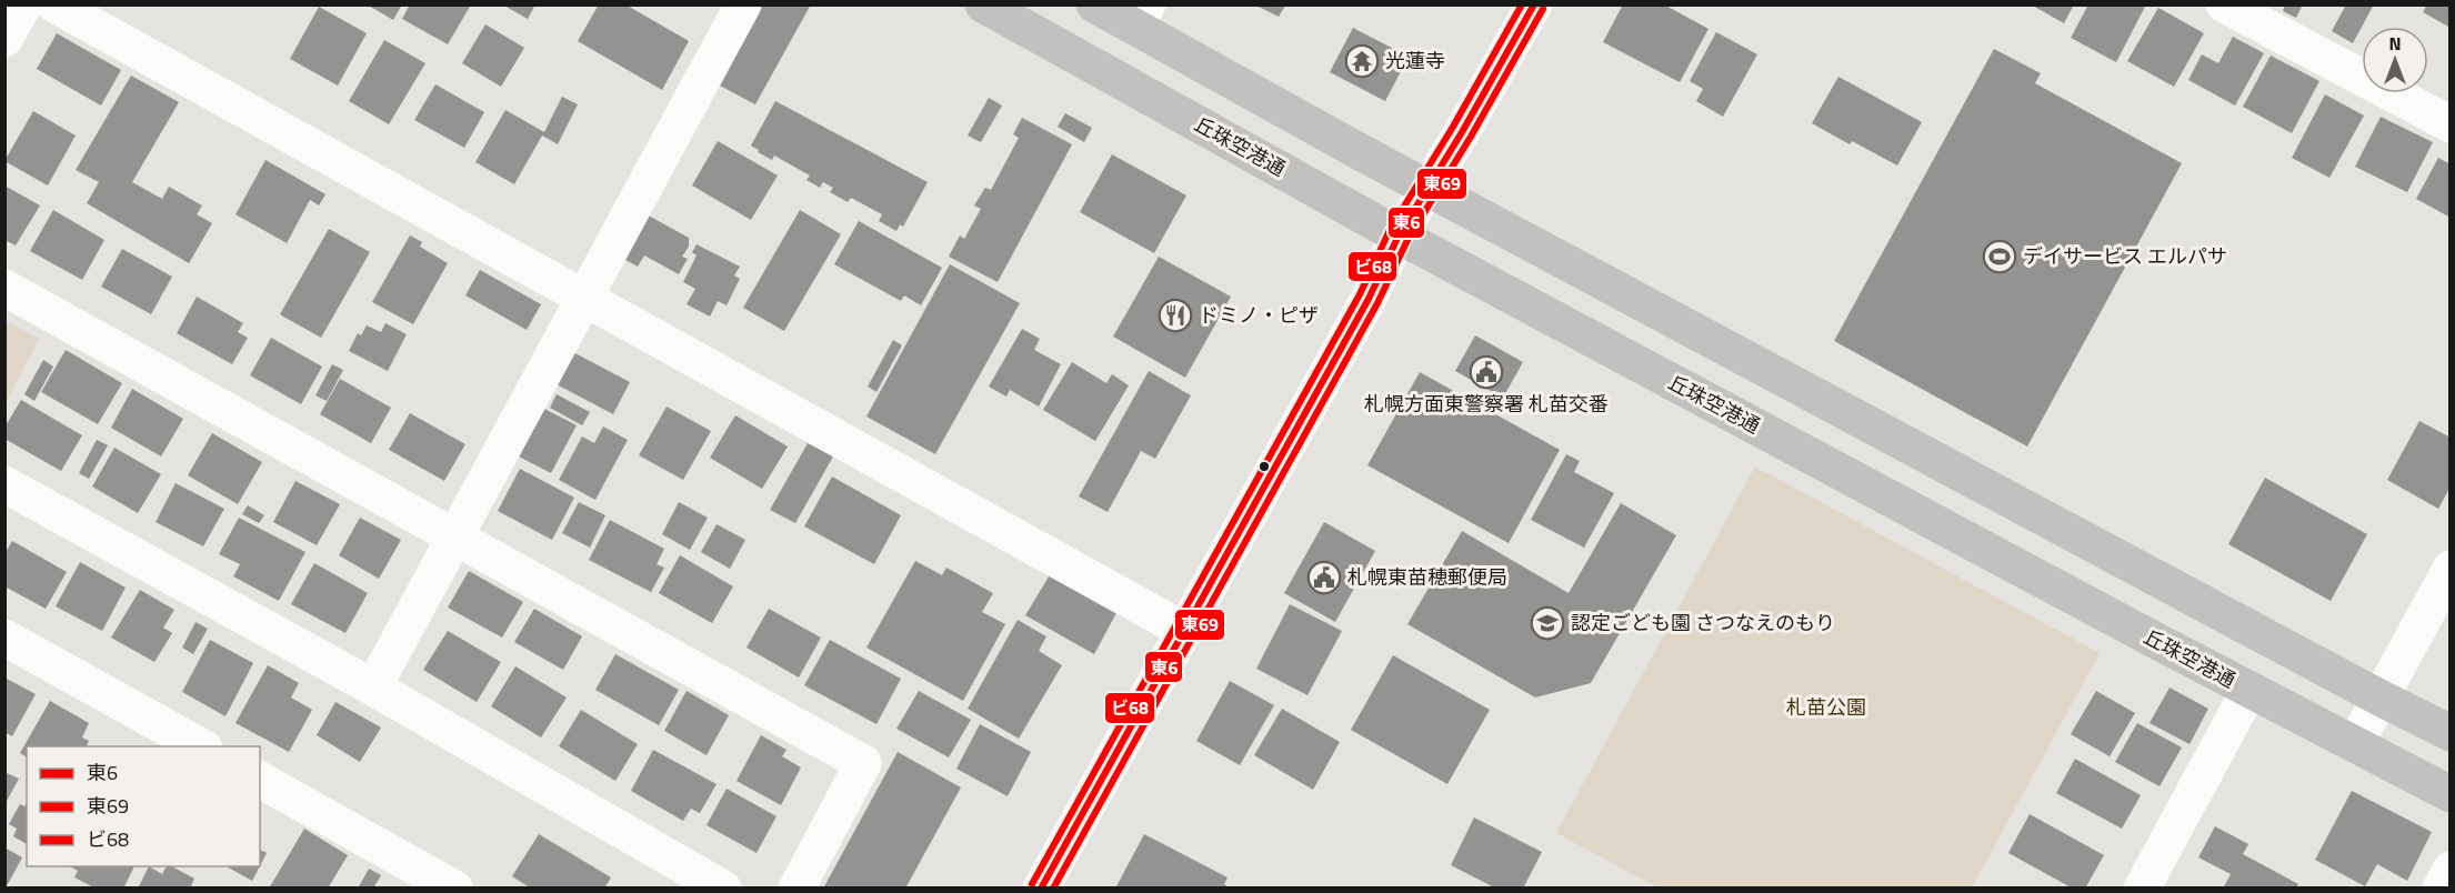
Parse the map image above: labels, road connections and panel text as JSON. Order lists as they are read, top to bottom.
{
  "streets": {
    "main road": ["丘珠空港通"]
  },
  "parks": ["札苗公園"],
  "places": {
    "temple": ["光蓮寺"],
    "sports": ["デイサービス エルパサ"],
    "restaurant": ["ドミノ・ピザ"],
    "public building": ["札幌方面東警察署 札苗交番", "札幌東苗穂郵便局"],
    "school or university": ["認定ごども園 さつなえのもり"]
  },
  "lines": ["transit line 東6", "transit line ビ68", "transit line 東69"],
  "legend": ["東6", "東69", "ビ68"],
  "north": "top"
}
